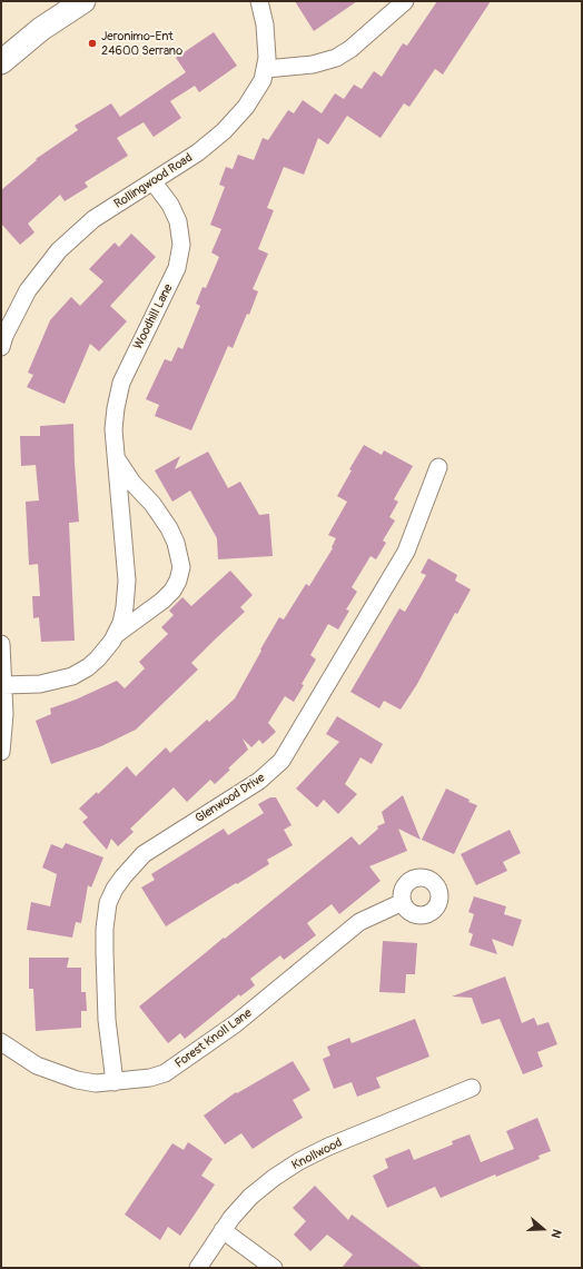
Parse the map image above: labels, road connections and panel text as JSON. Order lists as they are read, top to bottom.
{
  "streets": {
    "street": [
      "Rollingwood Road",
      "Woodhill Lane",
      "Glenwood Drive",
      "Forest Knoll Lane",
      "Knollwood"
    ]
  },
  "crossings": [
    ["Rollingwood Road", "Woodhill Lane"],
    ["Glenwood Drive", "Forest Knoll Lane"]
  ],
  "places": ["Jeronimo-Ent 24600 Serrano"],
  "north": "right"
}
